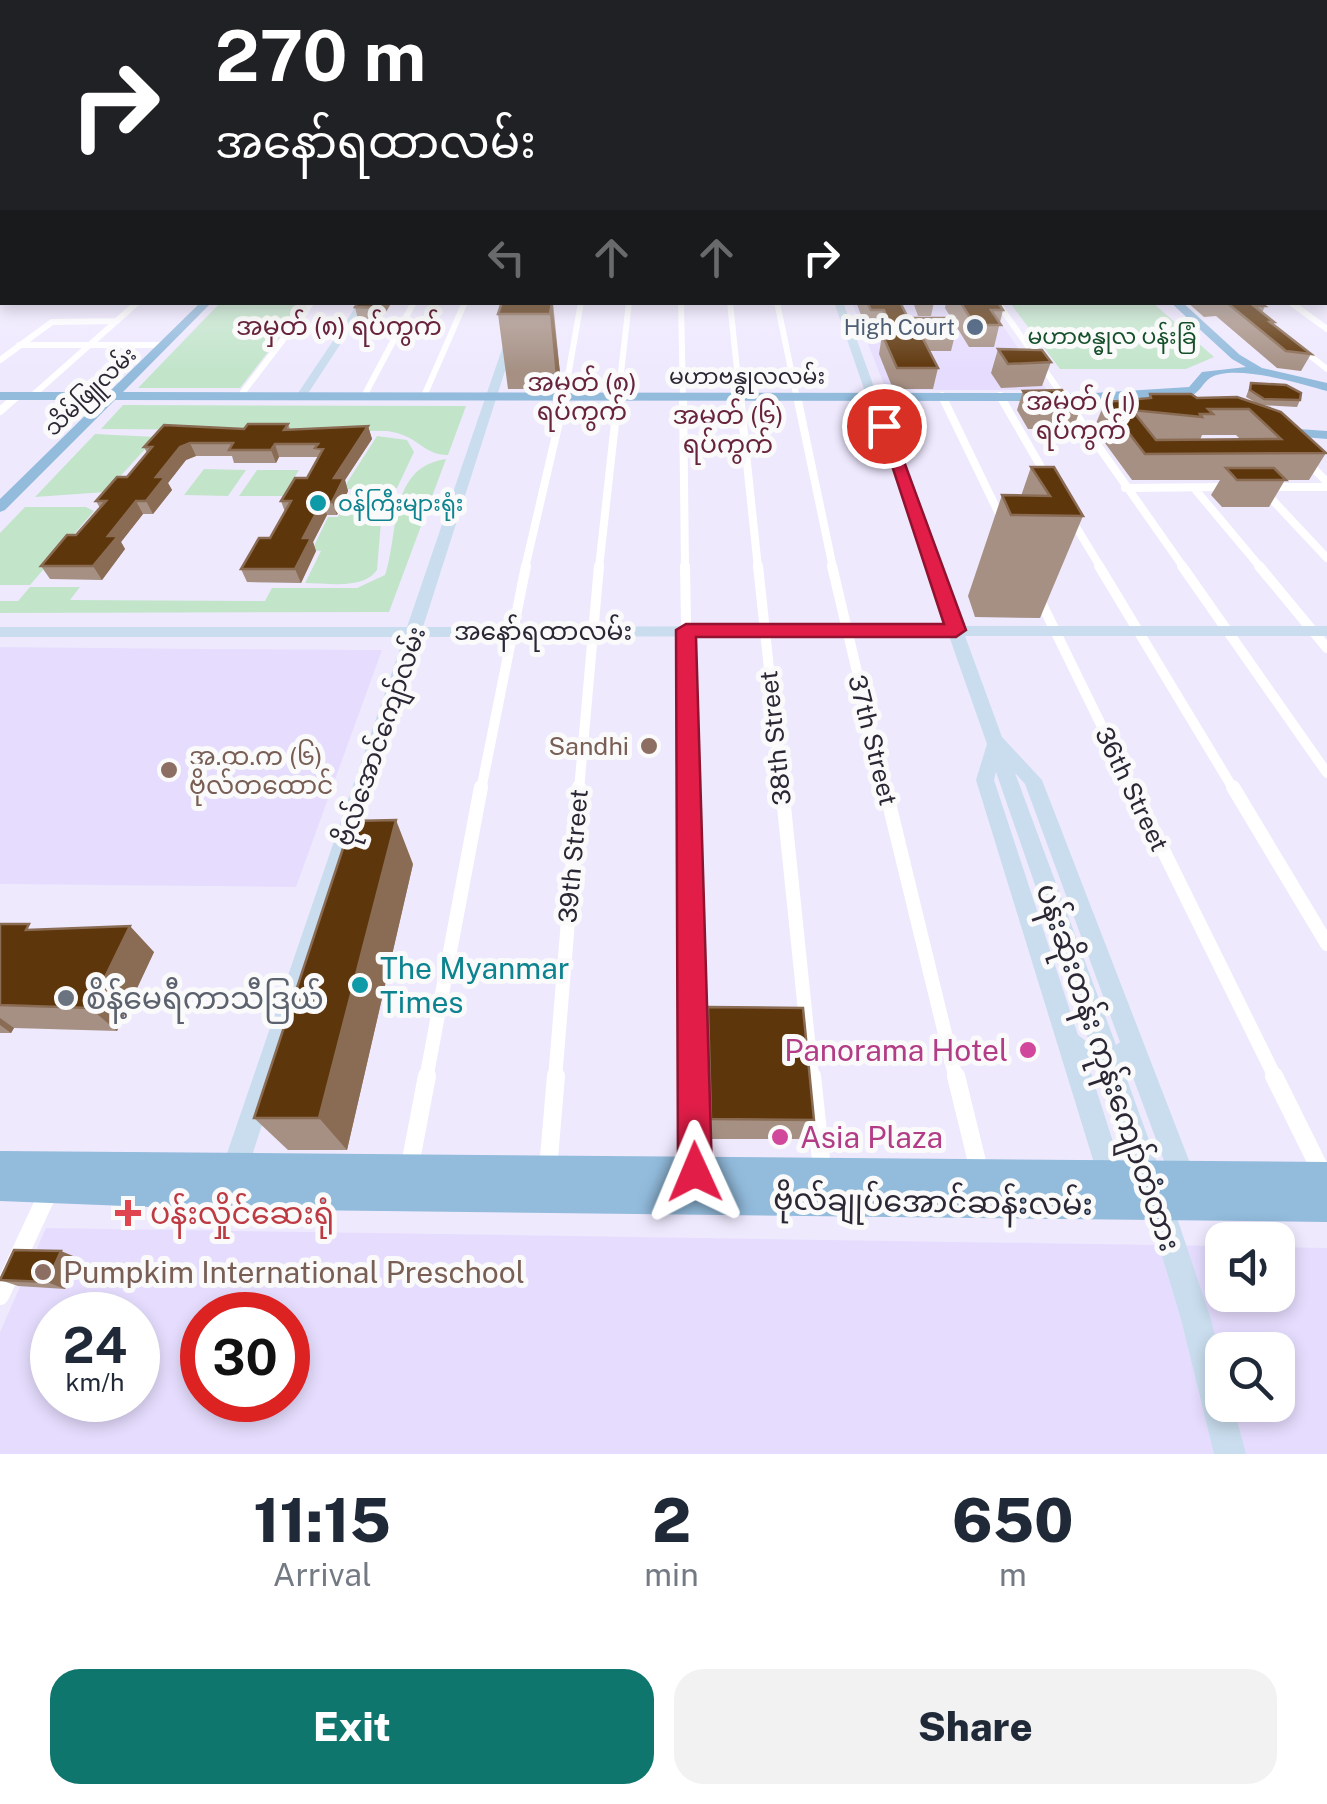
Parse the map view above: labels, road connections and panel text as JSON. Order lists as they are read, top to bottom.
{
  "streets": {
    "main road": [
      "မဟာဗန္ဓုလလမ်း",
      "သိမ်ဖြူလမ်း",
      "အနော်ရထာလမ်း",
      "ဗိုလ်အောင်ကျော်လမ်း",
      "ပန်းဆိုးတန်း ကုန်းကျော်တံတား",
      "ဗိုလ်ချုပ်အောင်ဆန်းလမ်း"
    ],
    "street": [
      "38th Street",
      "37th Street",
      "36th Street",
      "39th Street"
    ]
  },
  "crossings": [
    ["မဟာဗန္ဓုလလမ်း", "သိမ်ဖြူလမ်း"],
    ["မဟာဗန္ဓုလလမ်း", "ဗိုလ်အောင်ကျော်လမ်း"],
    ["မဟာဗန္ဓုလလမ်း", "38th Street"],
    ["မဟာဗန္ဓုလလမ်း", "37th Street"],
    ["မဟာဗန္ဓုလလမ်း", "39th Street"],
    ["မဟာဗန္ဓုလလမ်း", "ပန်းဆိုးတန်း ကုန်းကျော်တံတား"],
    ["အနော်ရထာလမ်း", "ဗိုလ်အောင်ကျော်လမ်း"],
    ["အနော်ရထာလမ်း", "38th Street"],
    ["အနော်ရထာလမ်း", "37th Street"],
    ["အနော်ရထာလမ်း", "36th Street"],
    ["အနော်ရထာလမ်း", "39th Street"],
    ["အနော်ရထာလမ်း", "ပန်းဆိုးတန်း ကုန်းကျော်တံတား"],
    ["ဗိုလ်အောင်ကျော်လမ်း", "ဗိုလ်ချုပ်အောင်ဆန်းလမ်း"],
    ["38th Street", "ဗိုလ်ချုပ်အောင်ဆန်းလမ်း"],
    ["37th Street", "ဗိုလ်ချုပ်အောင်ဆန်းလမ်း"],
    ["36th Street", "ဗိုလ်ချုပ်အောင်ဆန်းလမ်း"],
    ["39th Street", "ဗိုလ်ချုပ်အောင်ဆန်းလမ်း"]
  ],
  "districts": [
    "အမှတ် (၈) ရပ်ကွက်",
    "အမှတ် (၈) ရပ်ကွက်",
    "အမှတ် (၂) ရပ်ကွက်",
    "အမှတ် (၆) ရပ်ကွက်"
  ],
  "parks": ["မဟာဗန္ဓုလ ပန်းခြံ"],
  "places": {
    "other": [
      "High Court",
      "ဝန်ကြီးများရုံး",
      "Sandhi",
      "အ.ထ.က (၆) ဗိုလ်တထောင်",
      "The Myanmar Times",
      "စိန့်မေရီကာသီဒြယ်",
      "Panorama Hotel",
      "Asia Plaza",
      "Pumpkim International Preschool"
    ],
    "health": ["ပန်းလှိုင်ဆေးရုံ"]
  },
  "page": {
    "turn": ["270 m", "အနော်ရထာလမ်း"],
    "speed": "24 km/h",
    "limit": "30",
    "eta": [
      "11:15",
      "Arrival",
      "2",
      "min",
      "650",
      "m"
    ],
    "buttons": ["Exit", "Share"]
  }
}
